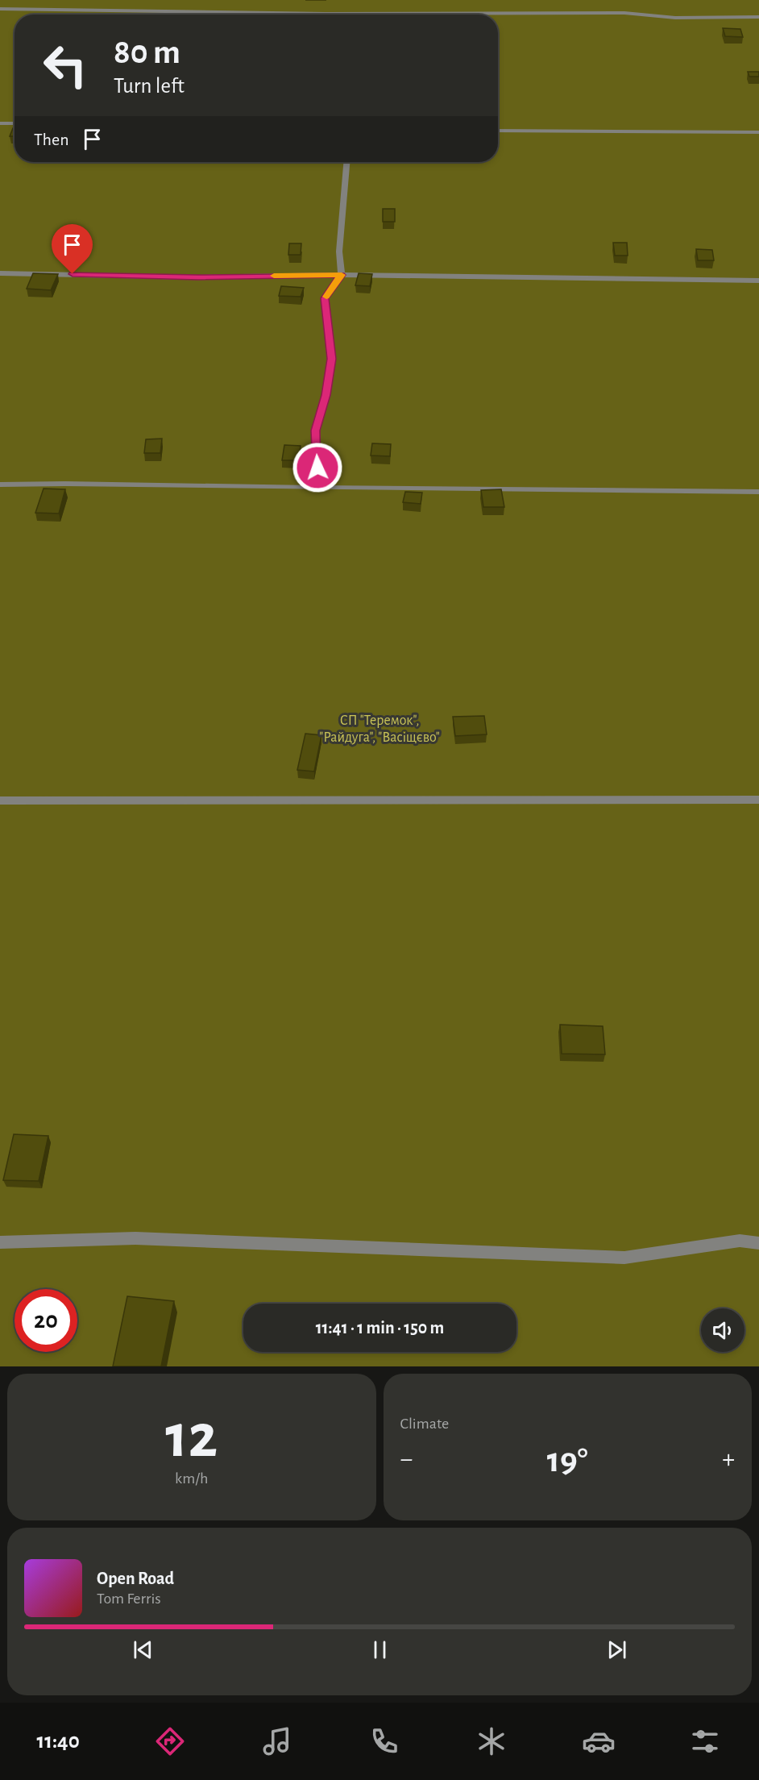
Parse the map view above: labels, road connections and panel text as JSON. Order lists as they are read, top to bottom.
{
  "parks": ["СП \"Теремок\", \"Райдуга\", \"Васіщєво\""],
  "page": {
    "turn": ["80 m", "Turn left"],
    "then": "Then",
    "limit": "20",
    "trip": "11:41 · 1 min · 150 m",
    "tile": [
      ["12", "km/h"],
      "Climate"
    ],
    "heat": ["−", "19°", "+"],
    "song": ["Open Road", "Tom Ferris"],
    "tabs": "11:40"
  }
}
